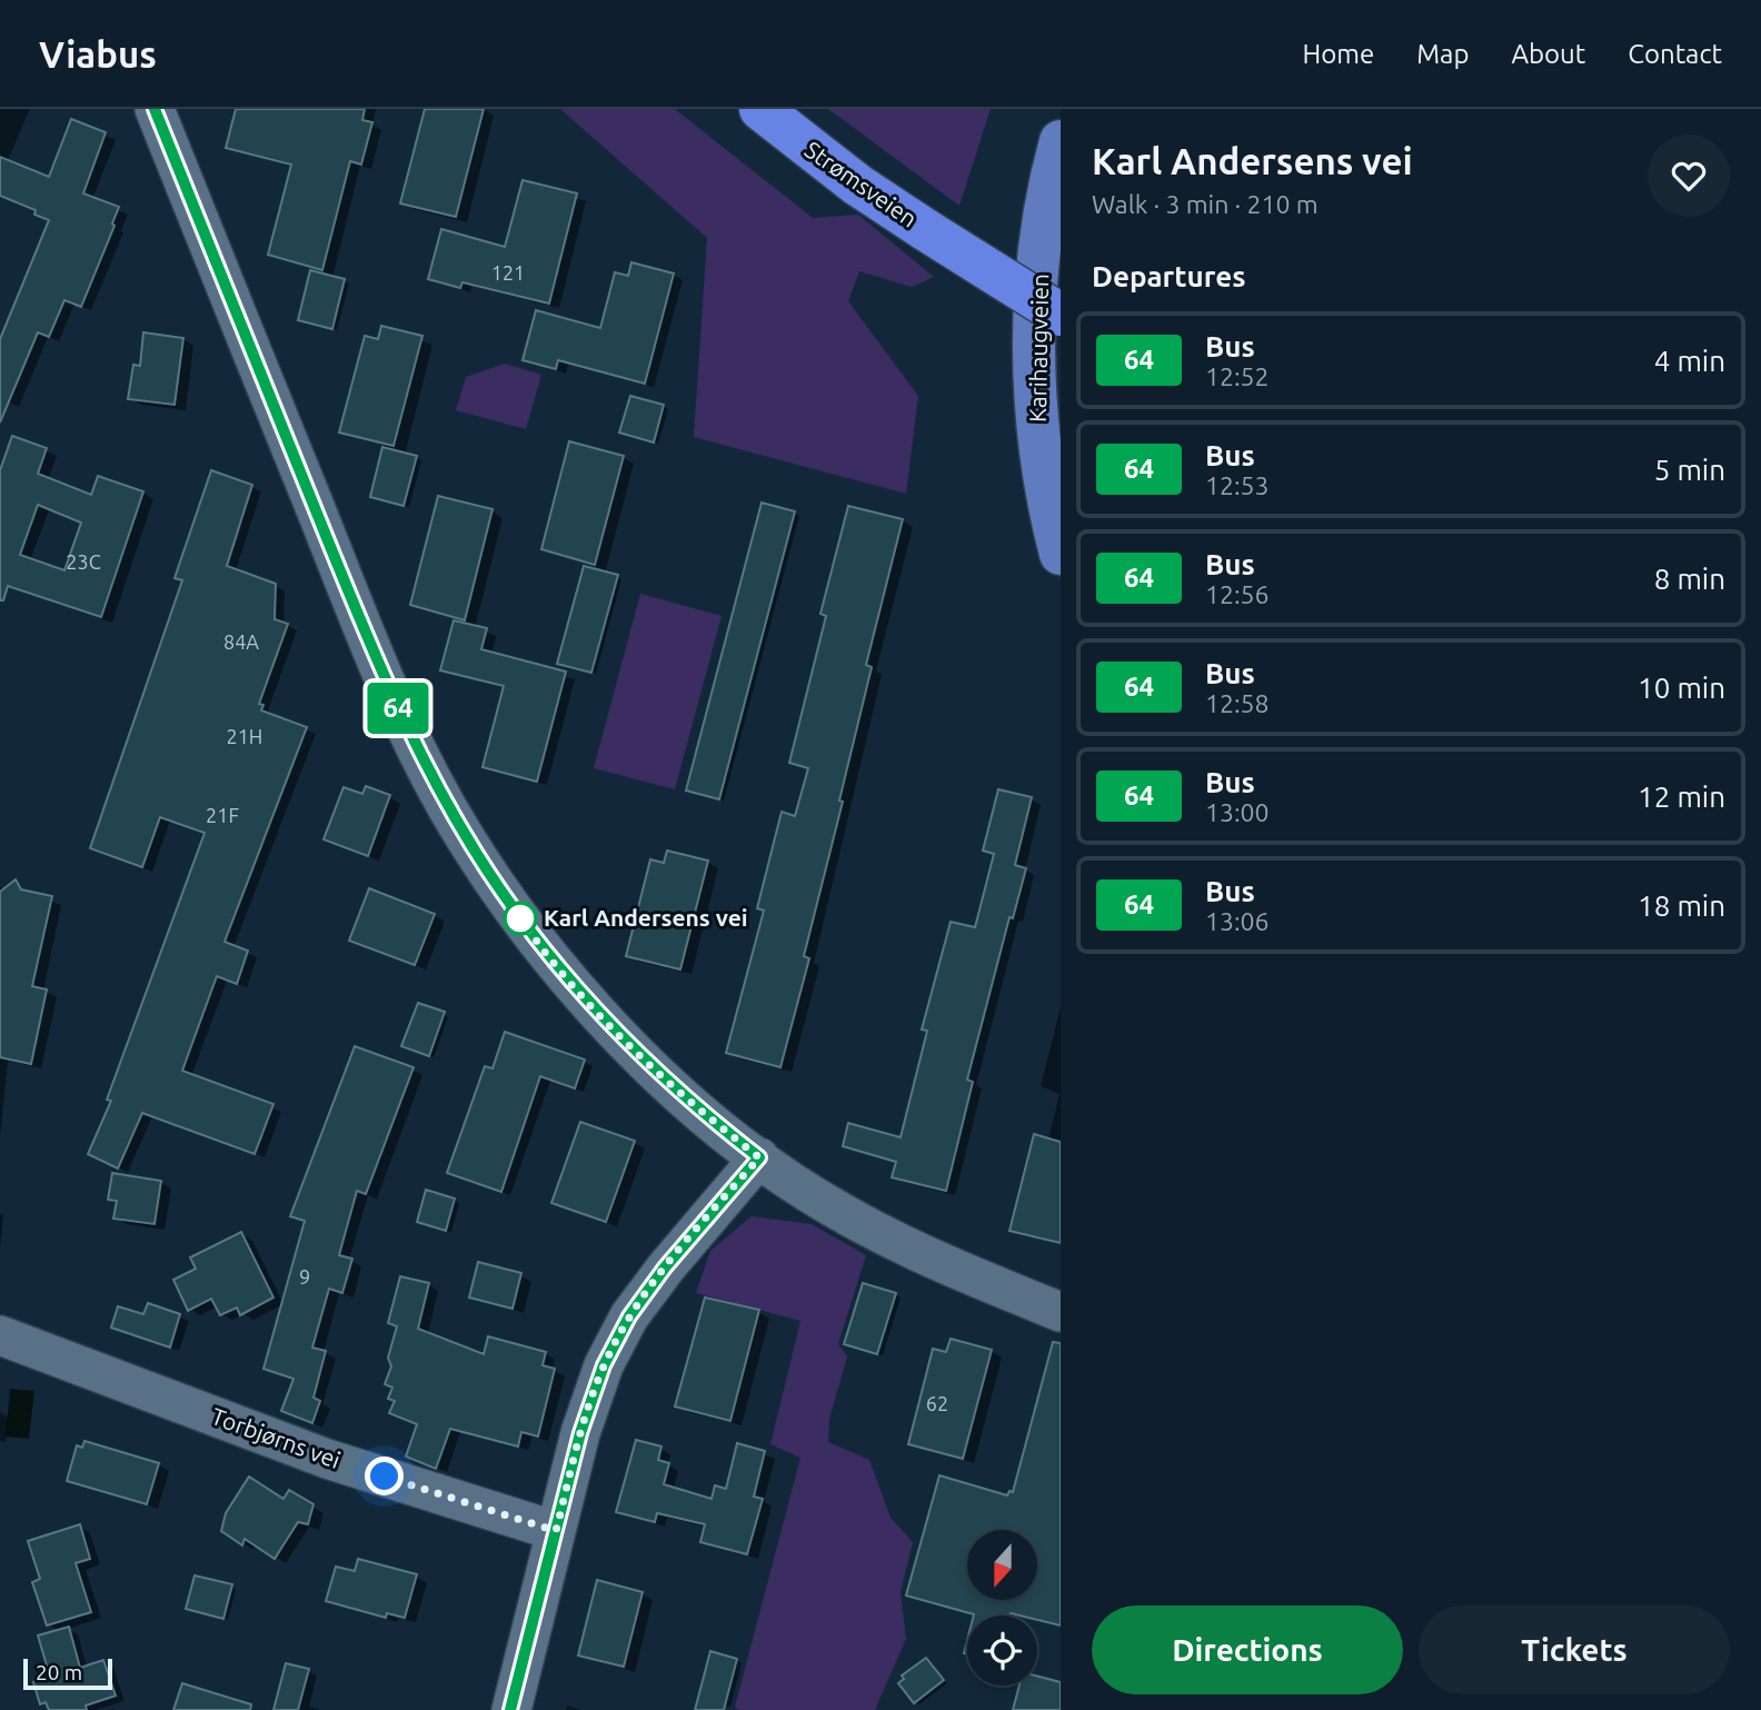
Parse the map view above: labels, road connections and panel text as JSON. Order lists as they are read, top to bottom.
{
  "streets": {
    "highway": ["Strømsveien"],
    "main road": ["Karihaugveien"],
    "street": ["Torbjørns vei"]
  },
  "places": ["Karl Andersens vei"],
  "lines": ["bus line 64"],
  "house_numbers": [
    "121",
    "23C",
    "84A",
    "21H",
    "21F",
    "9",
    "62"
  ],
  "scale_bar": "20 m",
  "north": "bottom",
  "page": {
    "header": "Viabus",
    "nav": [
      "Home",
      "Map",
      "About",
      "Contact"
    ],
    "on_map": "64",
    "heading": [
      ["Karl Andersens vei", "Walk · 3 min · 210 m"],
      "Departures"
    ],
    "list": [
      {
        "mark": "64",
        "name": "Bus",
        "note": "12:52",
        "value": "4 min"
      },
      {
        "mark": "64",
        "name": "Bus",
        "note": "12:53",
        "value": "5 min"
      },
      {
        "mark": "64",
        "name": "Bus",
        "note": "12:56",
        "value": "8 min"
      },
      {
        "mark": "64",
        "name": "Bus",
        "note": "12:58",
        "value": "10 min"
      },
      {
        "mark": "64",
        "name": "Bus",
        "note": "13:00",
        "value": "12 min"
      },
      {
        "mark": "64",
        "name": "Bus",
        "note": "13:06",
        "value": "18 min"
      }
    ],
    "buttons": ["Directions", "Tickets"],
    "scale": "20 m"
  }
}
